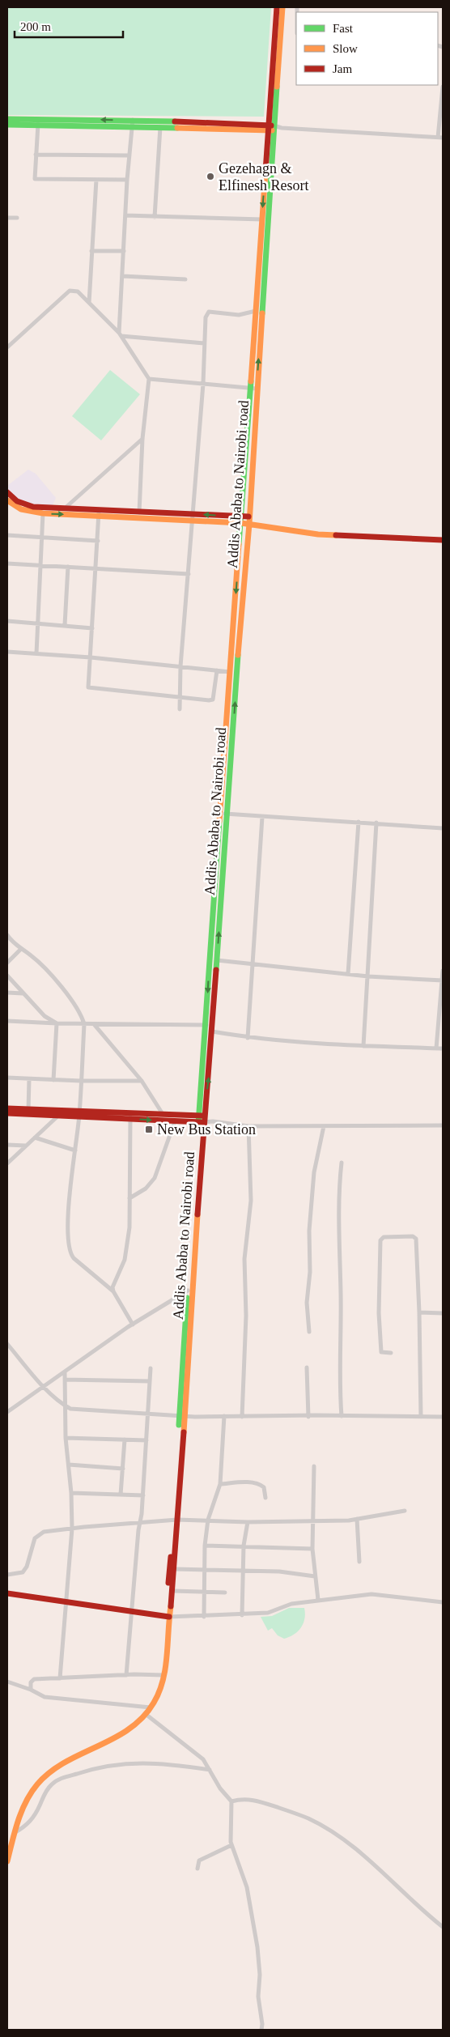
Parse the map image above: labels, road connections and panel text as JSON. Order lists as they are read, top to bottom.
{
  "streets": {
    "main road": ["Addis Ababa to Nairobi road"]
  },
  "places": {
    "other": ["Gezehagn & Elfinesh Resort"],
    "transit": ["New Bus Station"]
  },
  "legend": ["Fast", "Slow", "Jam"],
  "scale_bar": "200 m"
}
